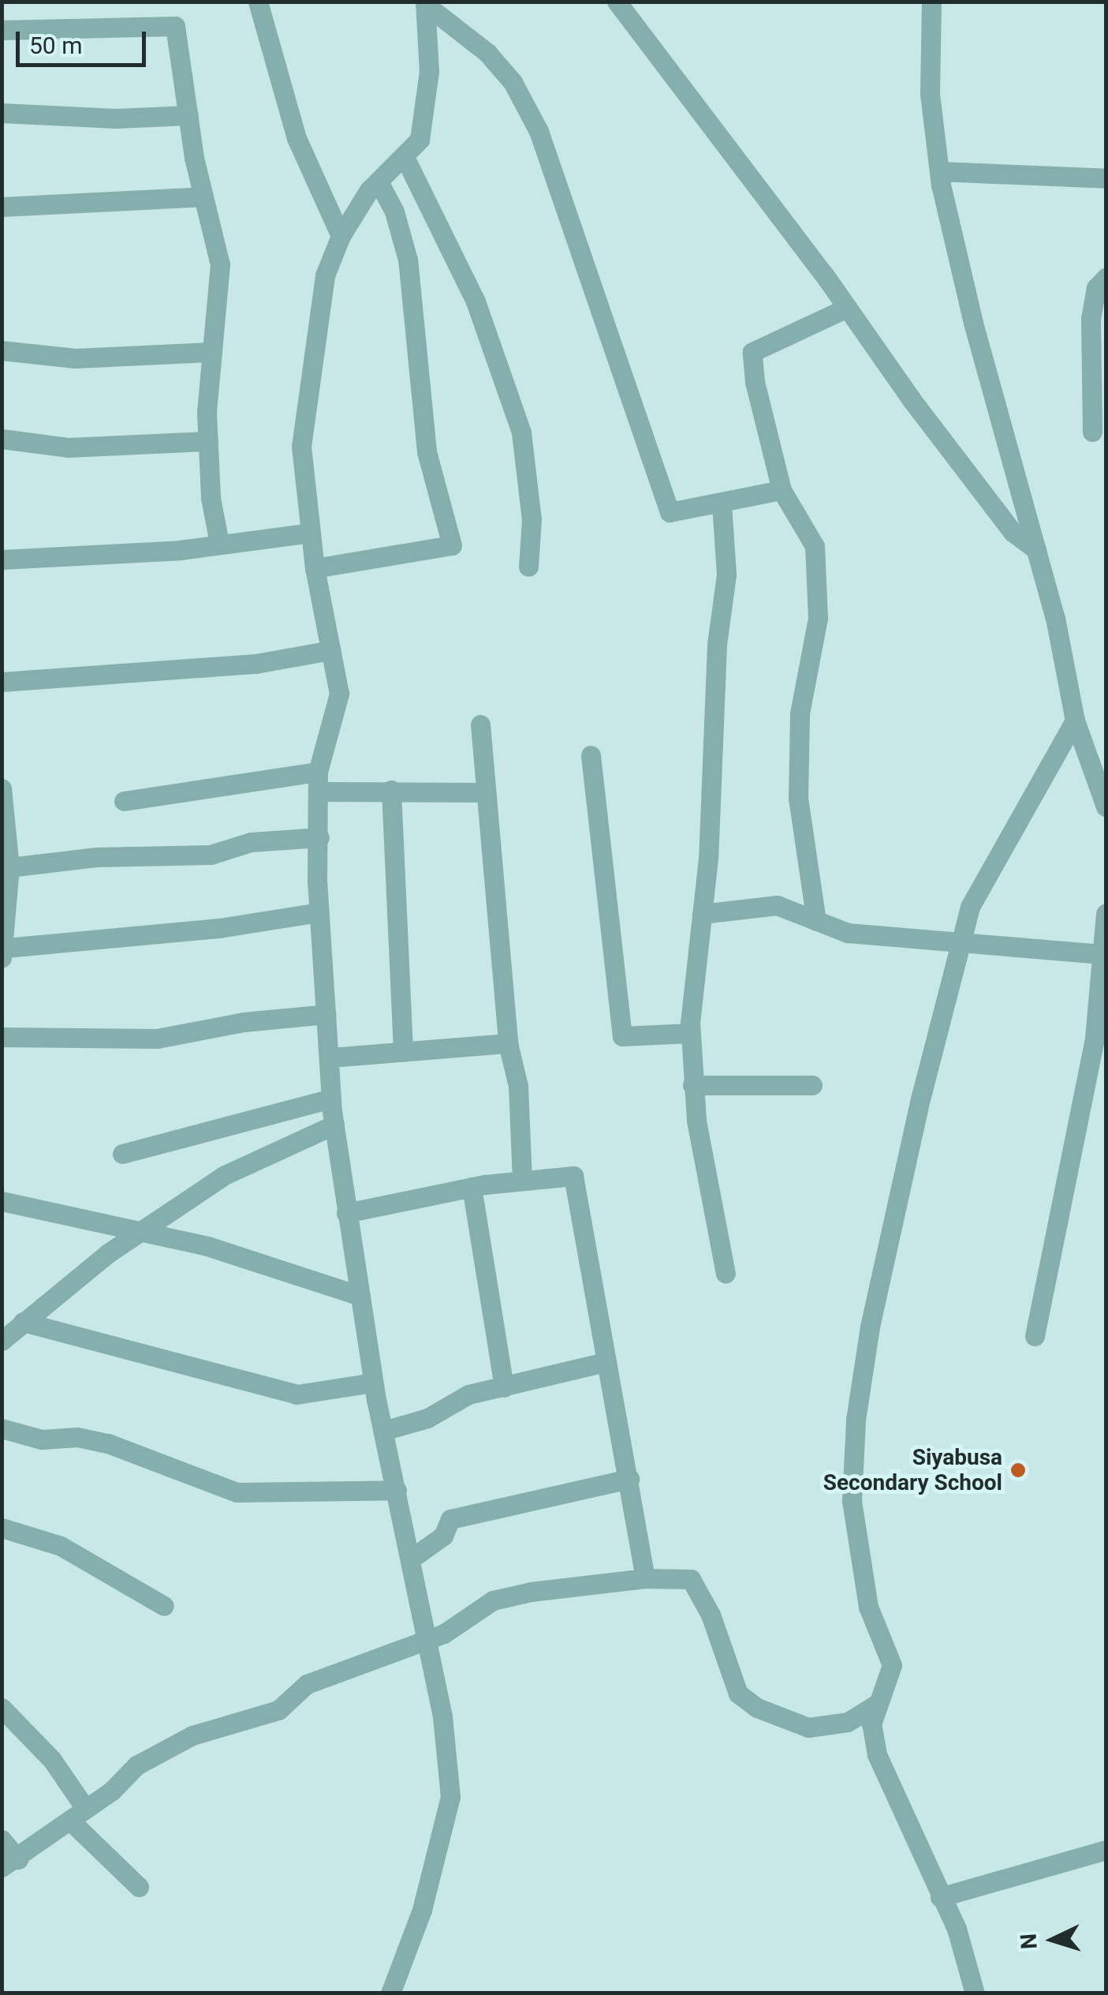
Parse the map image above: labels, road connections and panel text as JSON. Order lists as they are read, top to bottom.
{
  "places": ["Siyabusa Secondary School"],
  "scale_bar": "50 m",
  "north": "left"
}
